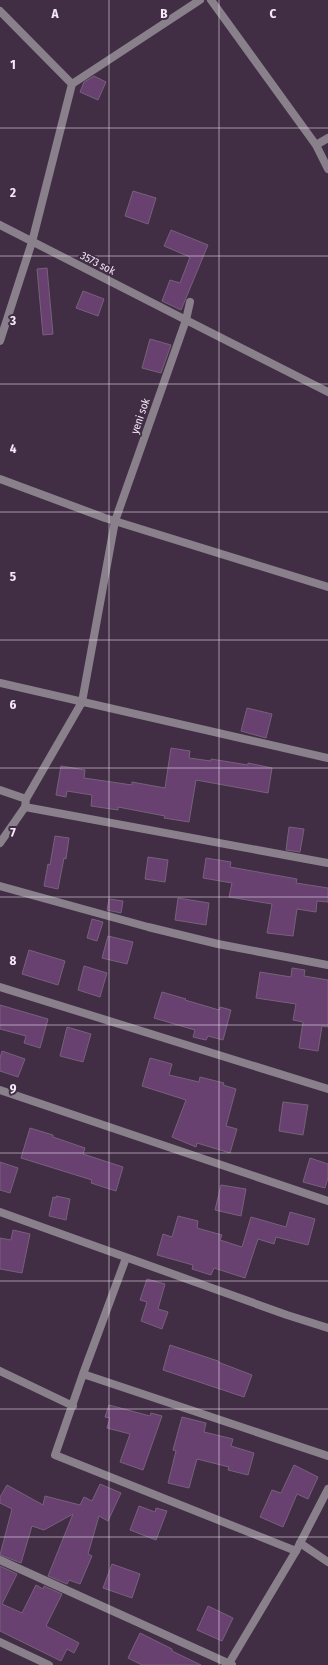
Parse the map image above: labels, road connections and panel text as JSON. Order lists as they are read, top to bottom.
{
  "streets": {
    "street": ["3573 sok", "yeni sok"]
  },
  "crossings": [
    ["3573 sok", "yeni sok"]
  ],
  "grid": {
    "columns": ["A", "B", "C"],
    "rows": [
      "1",
      "2",
      "3",
      "4",
      "5",
      "6",
      "7",
      "8",
      "9"
    ]
  }
}
